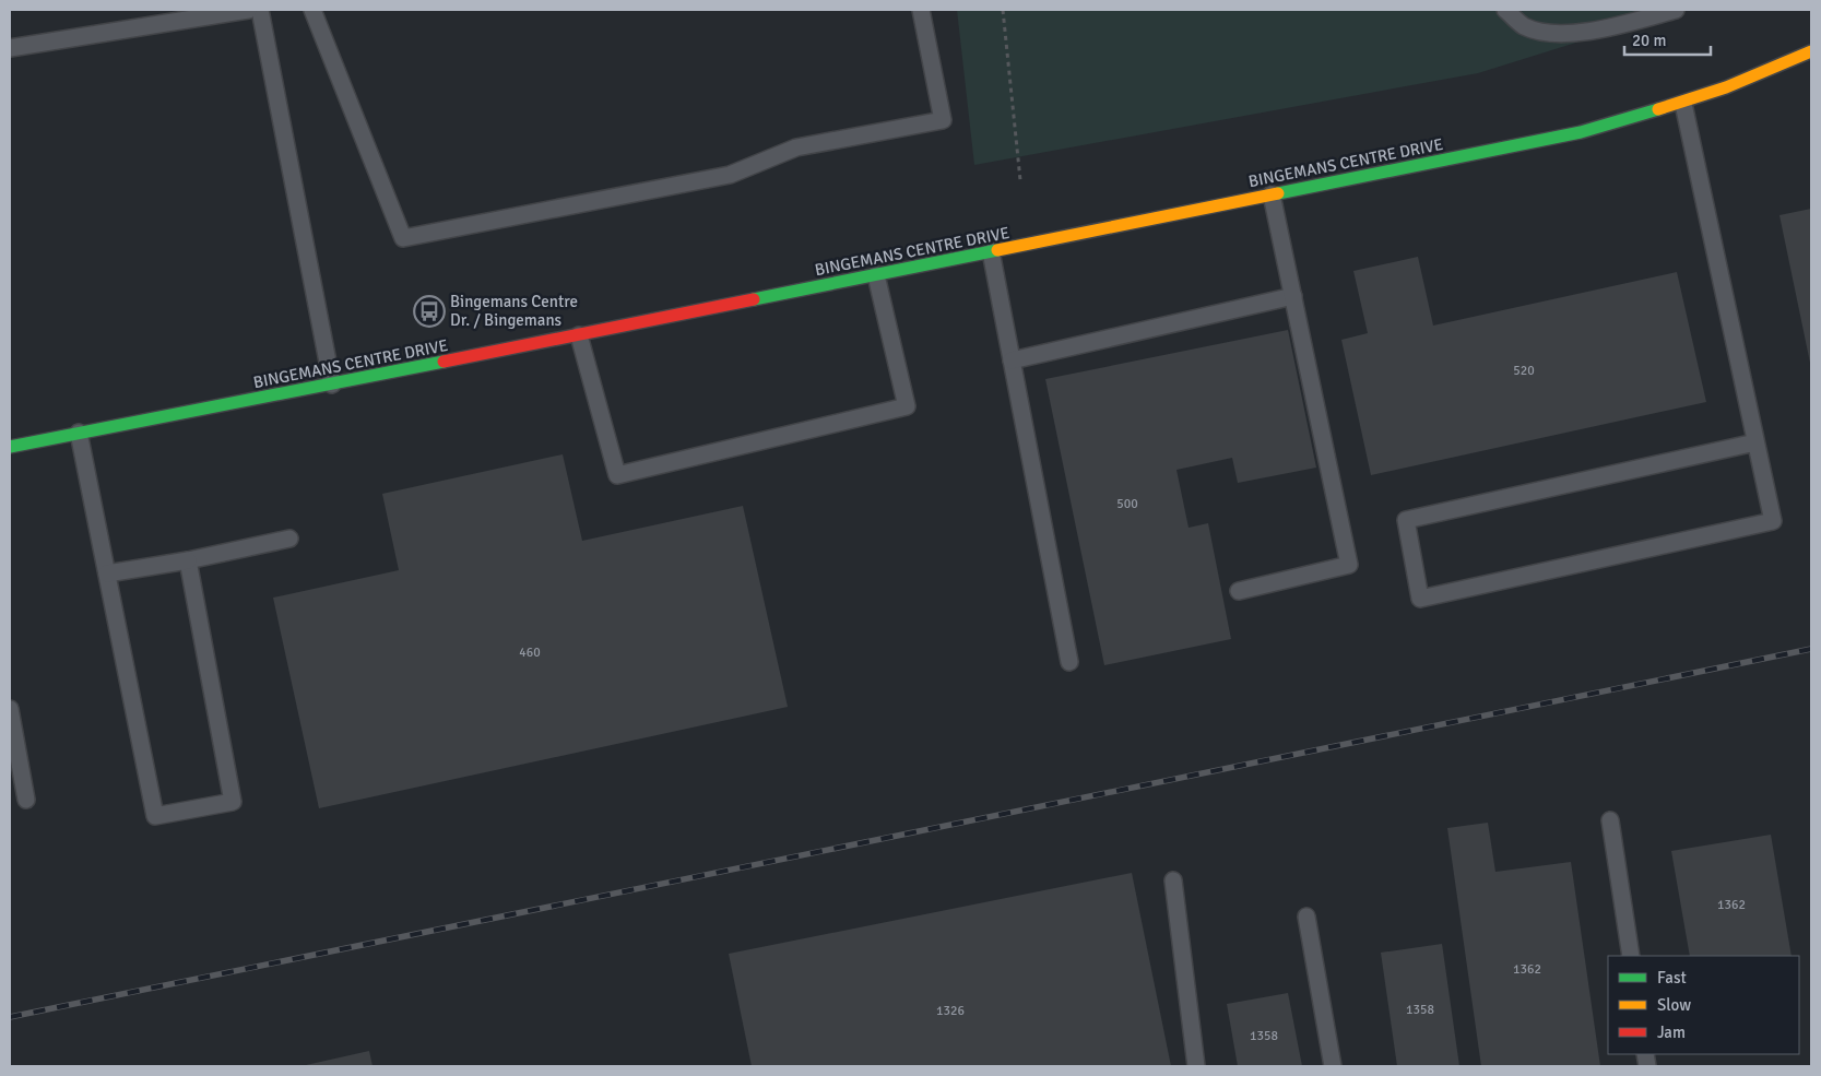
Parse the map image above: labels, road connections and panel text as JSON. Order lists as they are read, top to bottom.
{
  "streets": {
    "main road": ["BINGEMANS CENTRE DRIVE"]
  },
  "places": {
    "bus stop": ["Bingemans Centre Dr. / Bingemans"]
  },
  "house_numbers": [
    "520",
    "500",
    "460",
    "1362",
    "1362",
    "1358",
    "1326",
    "1358"
  ],
  "legend": ["Fast", "Slow", "Jam"],
  "scale_bar": "20 m"
}
